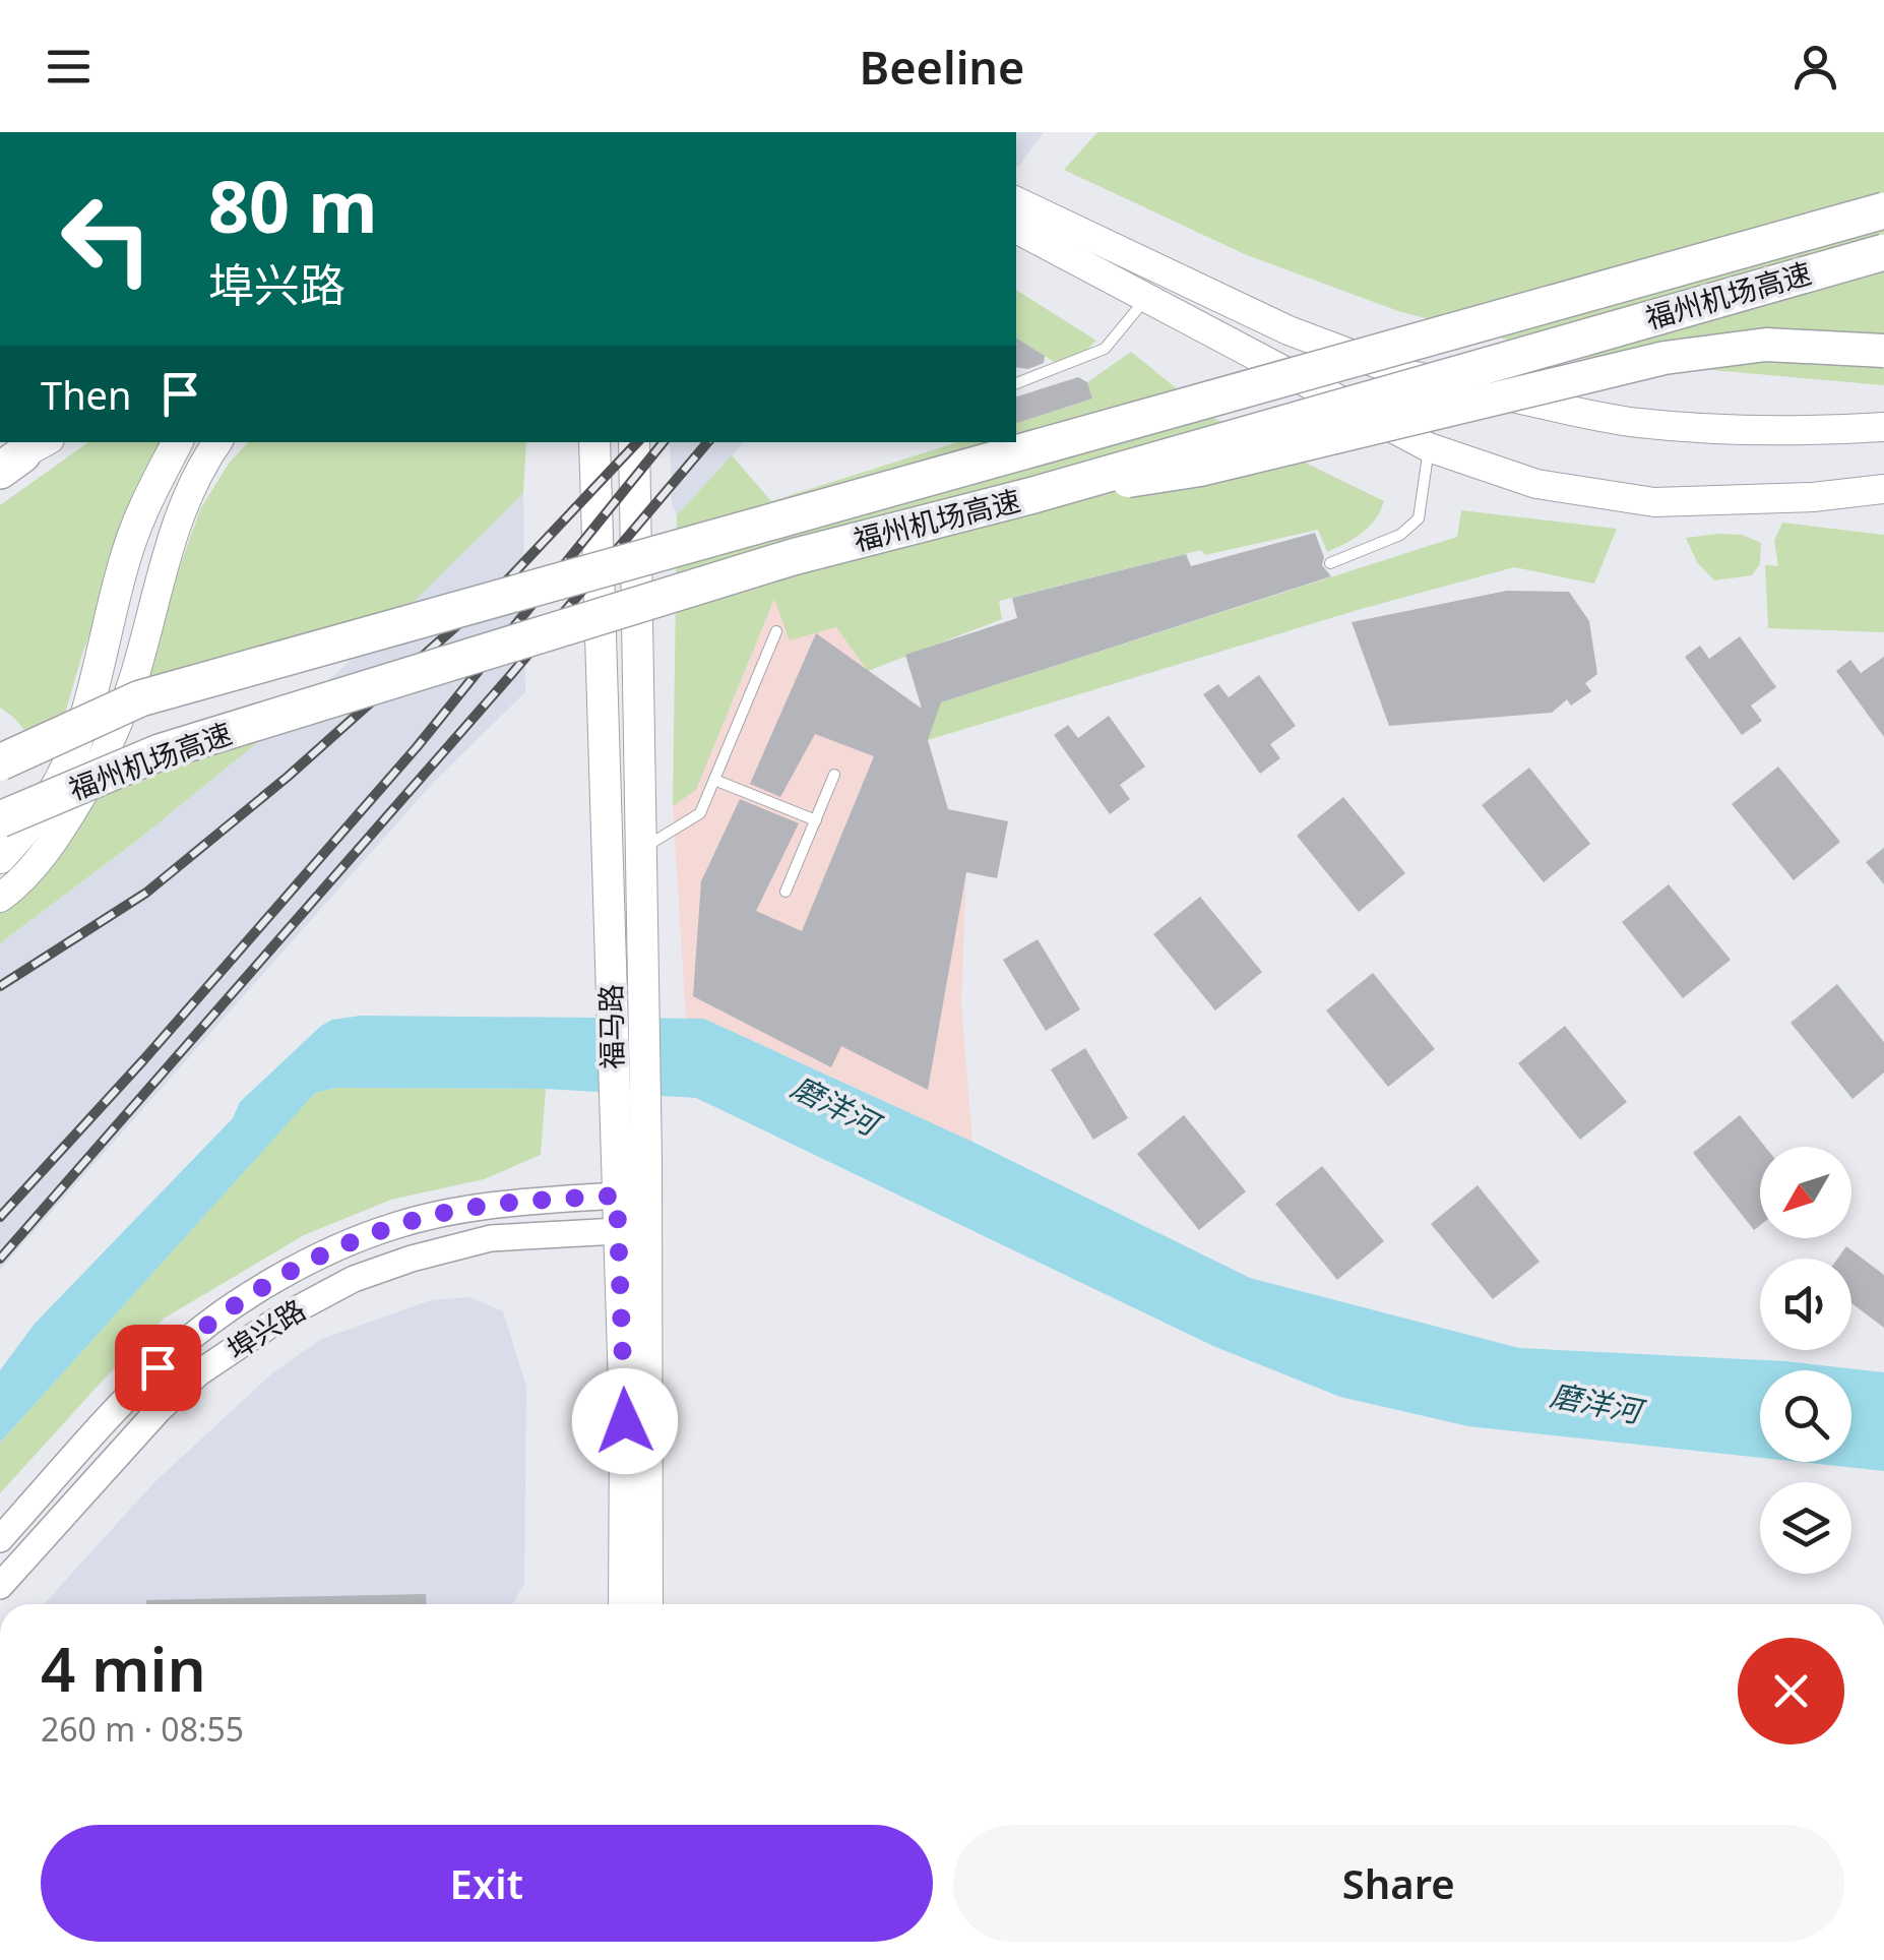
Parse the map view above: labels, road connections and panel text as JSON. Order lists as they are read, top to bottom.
{
  "streets": {
    "highway": ["福州机场高速"],
    "main road": ["福马路"],
    "street": ["埠兴路"]
  },
  "crossings": [
    ["福马路", "埠兴路"]
  ],
  "water": ["磨洋河"],
  "north": "bottom left",
  "page": {
    "header": "Beeline",
    "turn": ["80 m", "埠兴路"],
    "then": "Then",
    "heading": ["4 min", "260 m · 08:55"],
    "buttons": ["Exit", "Share"]
  }
}
